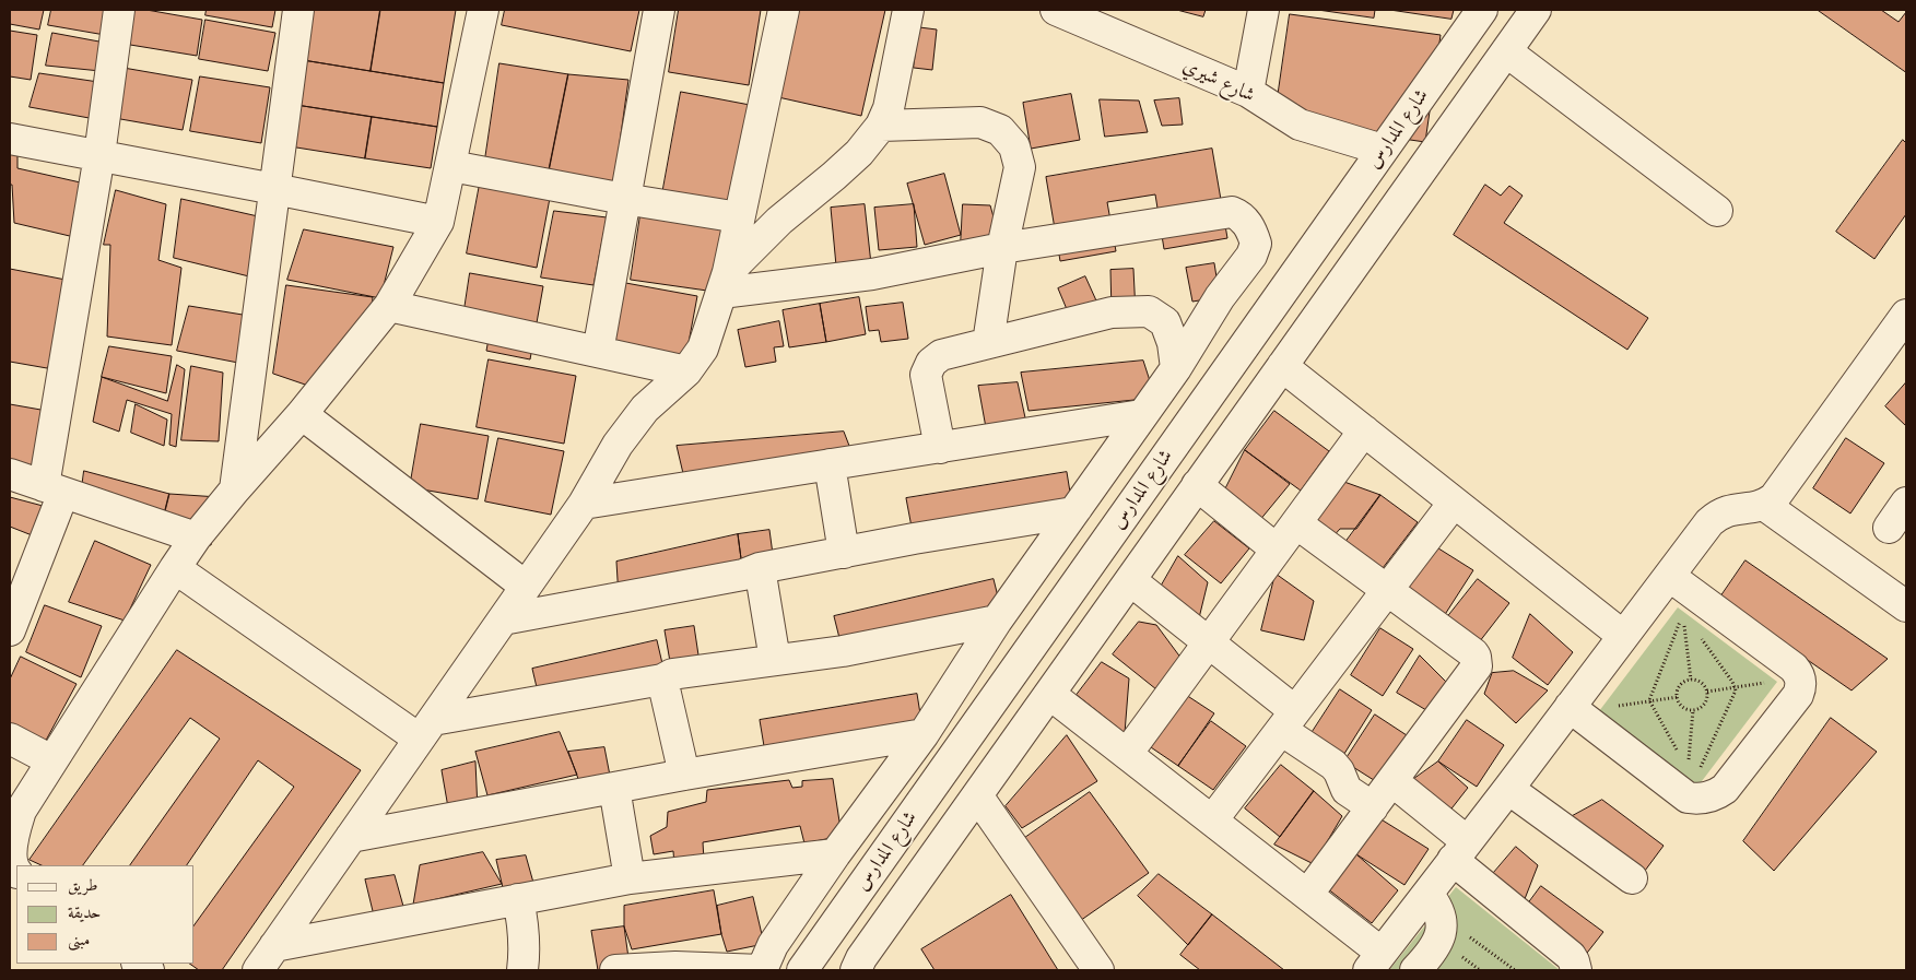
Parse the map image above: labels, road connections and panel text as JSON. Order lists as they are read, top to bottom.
{
  "streets": {
    "street": ["شارع شيري", "شارع المدارس"]
  },
  "crossings": [
    ["شارع شيري", "شارع المدارس"]
  ],
  "legend": ["طريق", "حديقة", "مبنى"]
}
